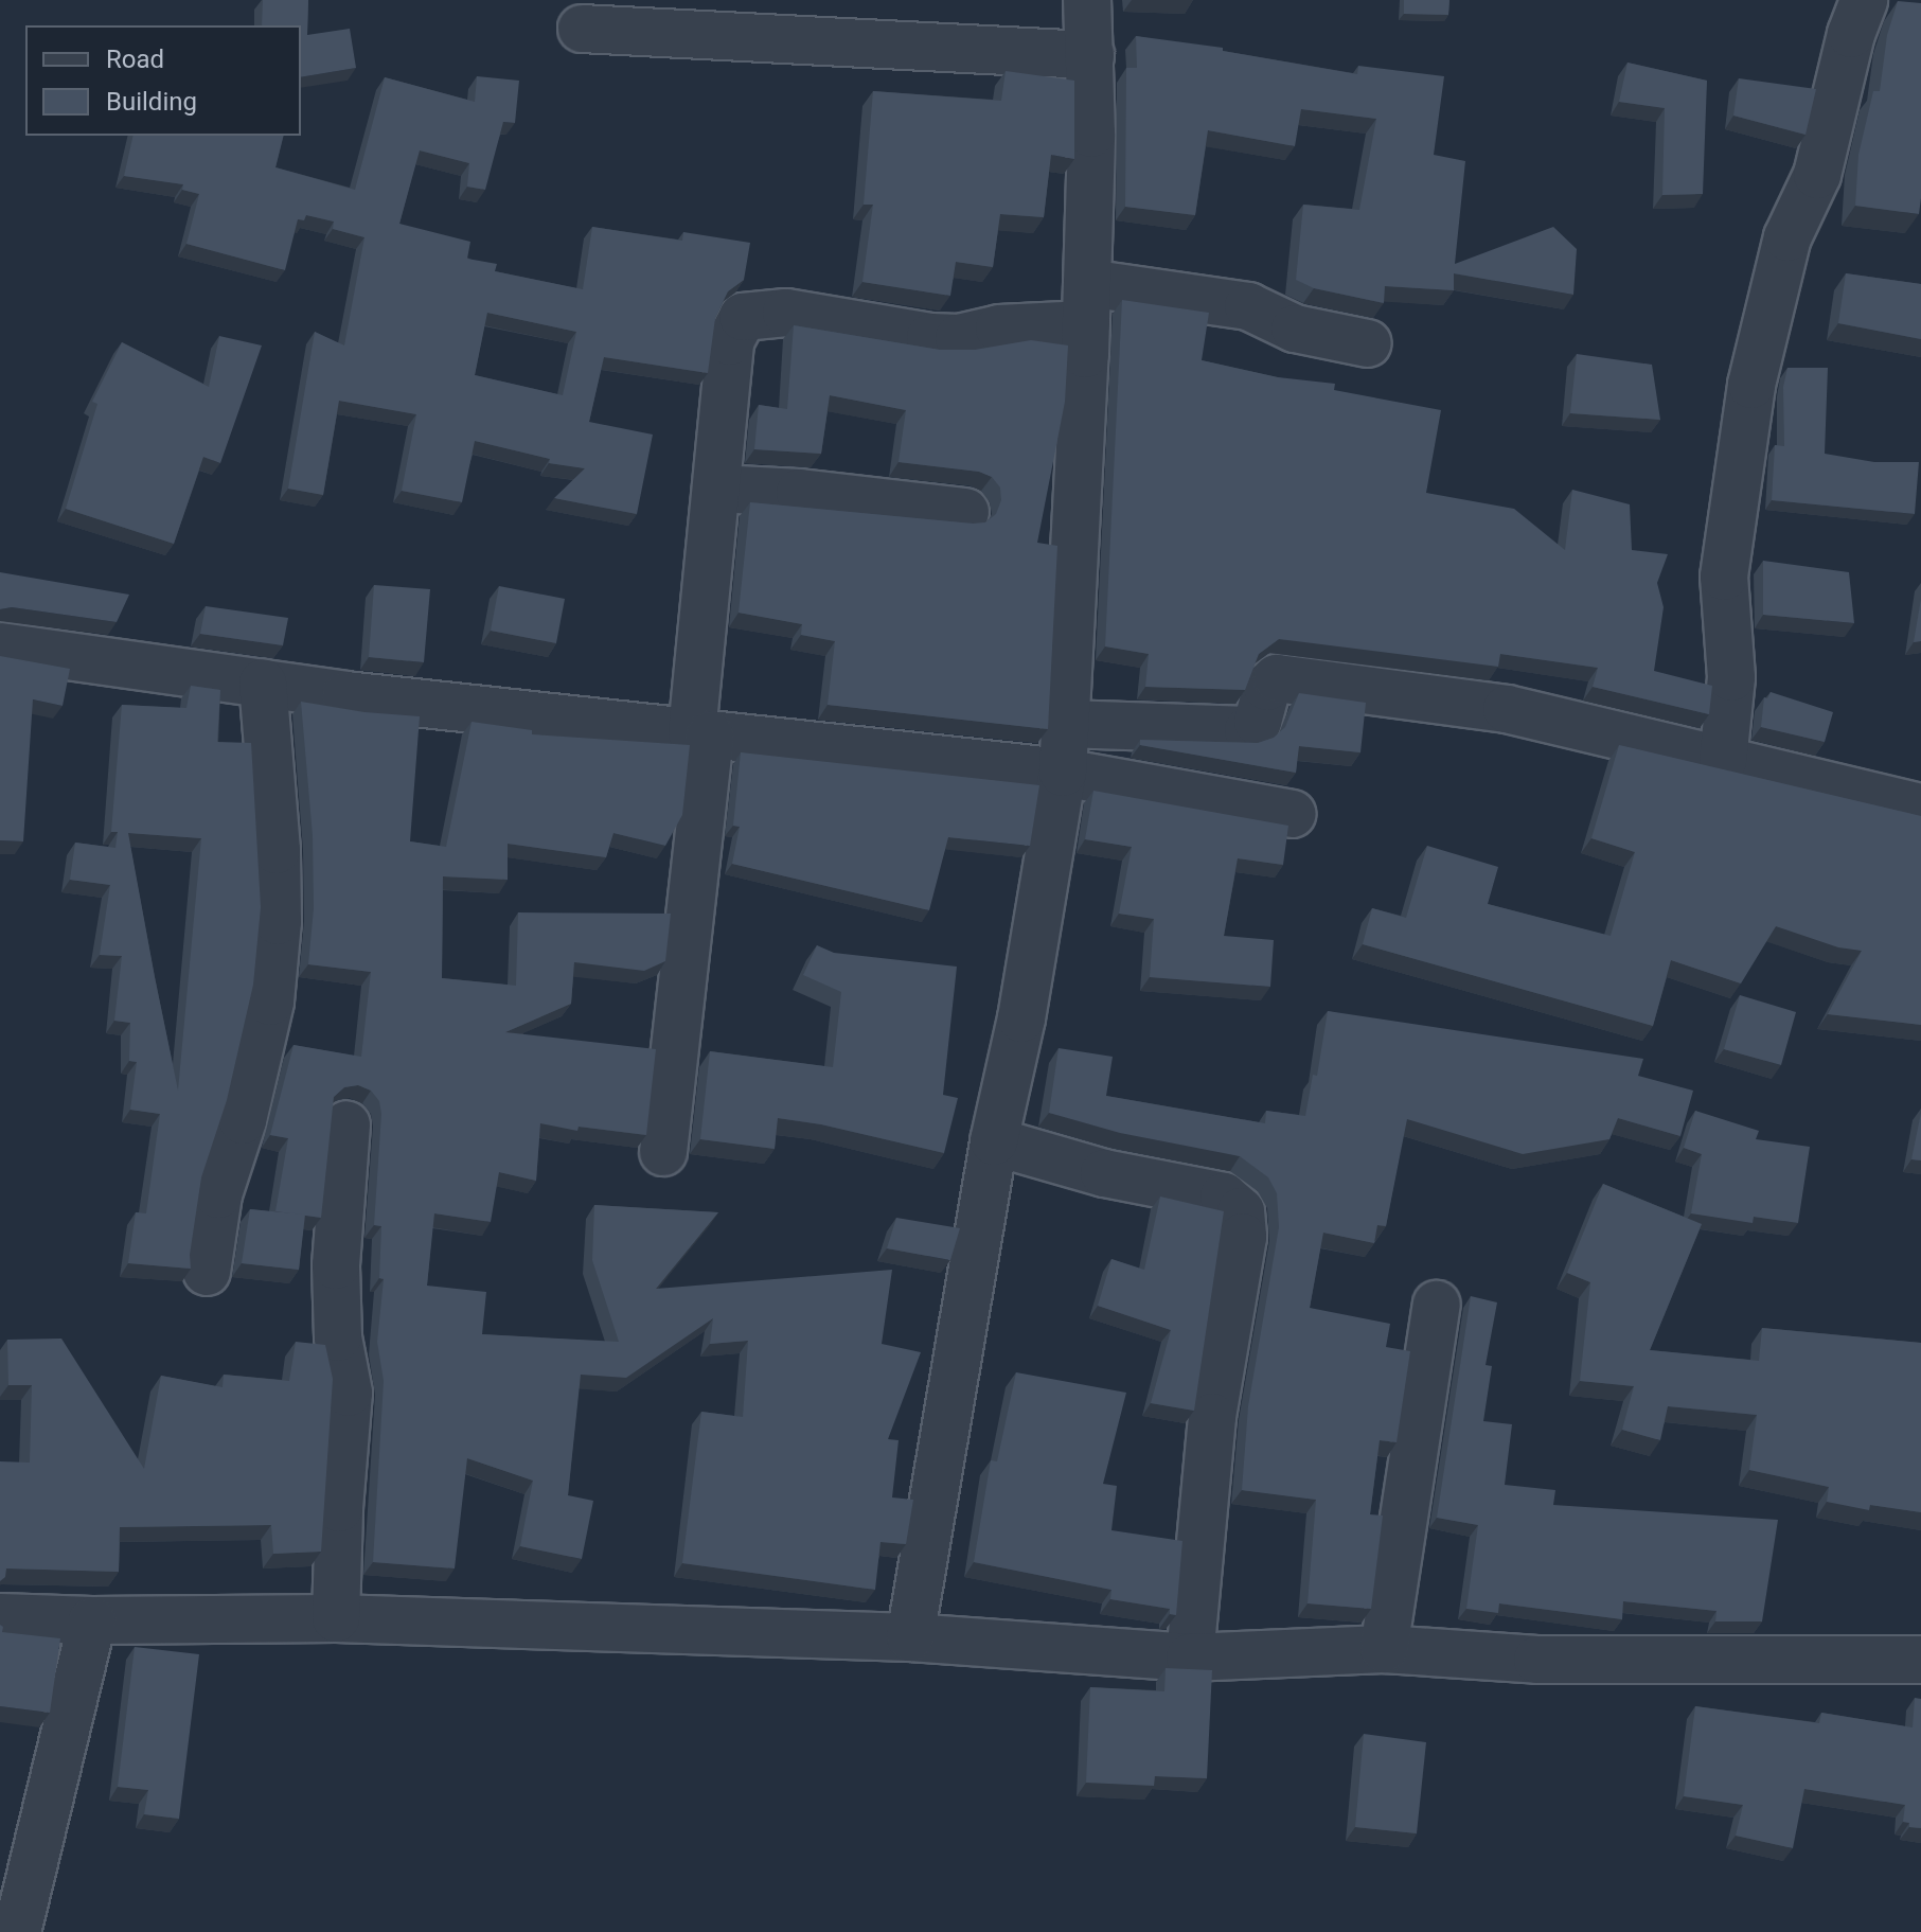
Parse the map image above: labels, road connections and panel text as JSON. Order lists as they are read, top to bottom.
{
  "legend": ["Road", "Building"]
}
